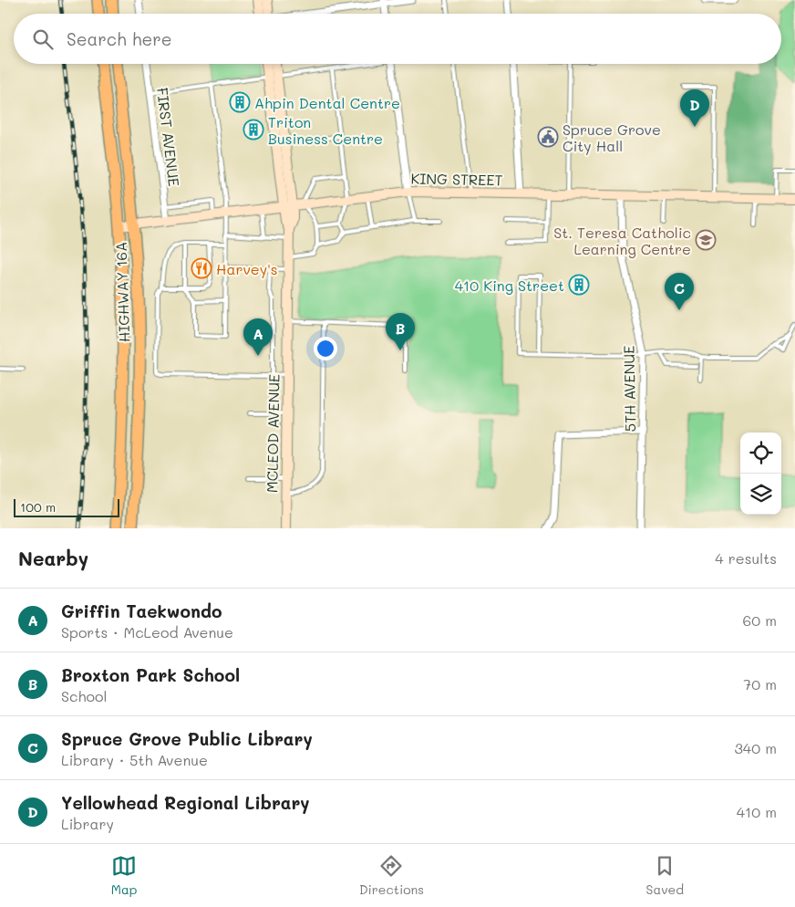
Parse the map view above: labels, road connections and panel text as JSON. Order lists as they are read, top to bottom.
{
  "streets": {
    "main road": ["HIGHWAY 16A"],
    "street": [
      "FIRST AVENUE",
      "KING STREET",
      "5TH AVENUE",
      "MCLEOD AVENUE"
    ]
  },
  "crossings": [
    ["FIRST AVENUE", "KING STREET"],
    ["KING STREET", "HIGHWAY 16A"],
    ["KING STREET", "5TH AVENUE"],
    ["KING STREET", "MCLEOD AVENUE"]
  ],
  "places": {
    "building": ["Ahpin Dental Centre", "Triton Business Centre", "410 King Street"],
    "public building": ["Spruce Grove City Hall"],
    "school or university": ["St. Teresa Catholic Learning Centre"],
    "restaurant": ["Harvey's"]
  },
  "scale_bar": "100 m",
  "page": {
    "search": "Search here",
    "pins": [
      "D",
      "C",
      "B",
      "A"
    ],
    "scale": "100 m",
    "heading": ["Nearby", "4 results"],
    "list": [
      {
        "mark": "A",
        "name": "Griffin Taekwondo",
        "note": "Sports · McLeod Avenue",
        "value": "60 m"
      },
      {
        "mark": "B",
        "name": "Broxton Park School",
        "note": "School",
        "value": "70 m"
      },
      {
        "mark": "C",
        "name": "Spruce Grove Public Library",
        "note": "Library · 5th Avenue",
        "value": "340 m"
      },
      {
        "mark": "D",
        "name": "Yellowhead Regional Library",
        "note": "Library",
        "value": "410 m"
      }
    ],
    "nav": ["Map", "Directions", "Saved"]
  }
}
